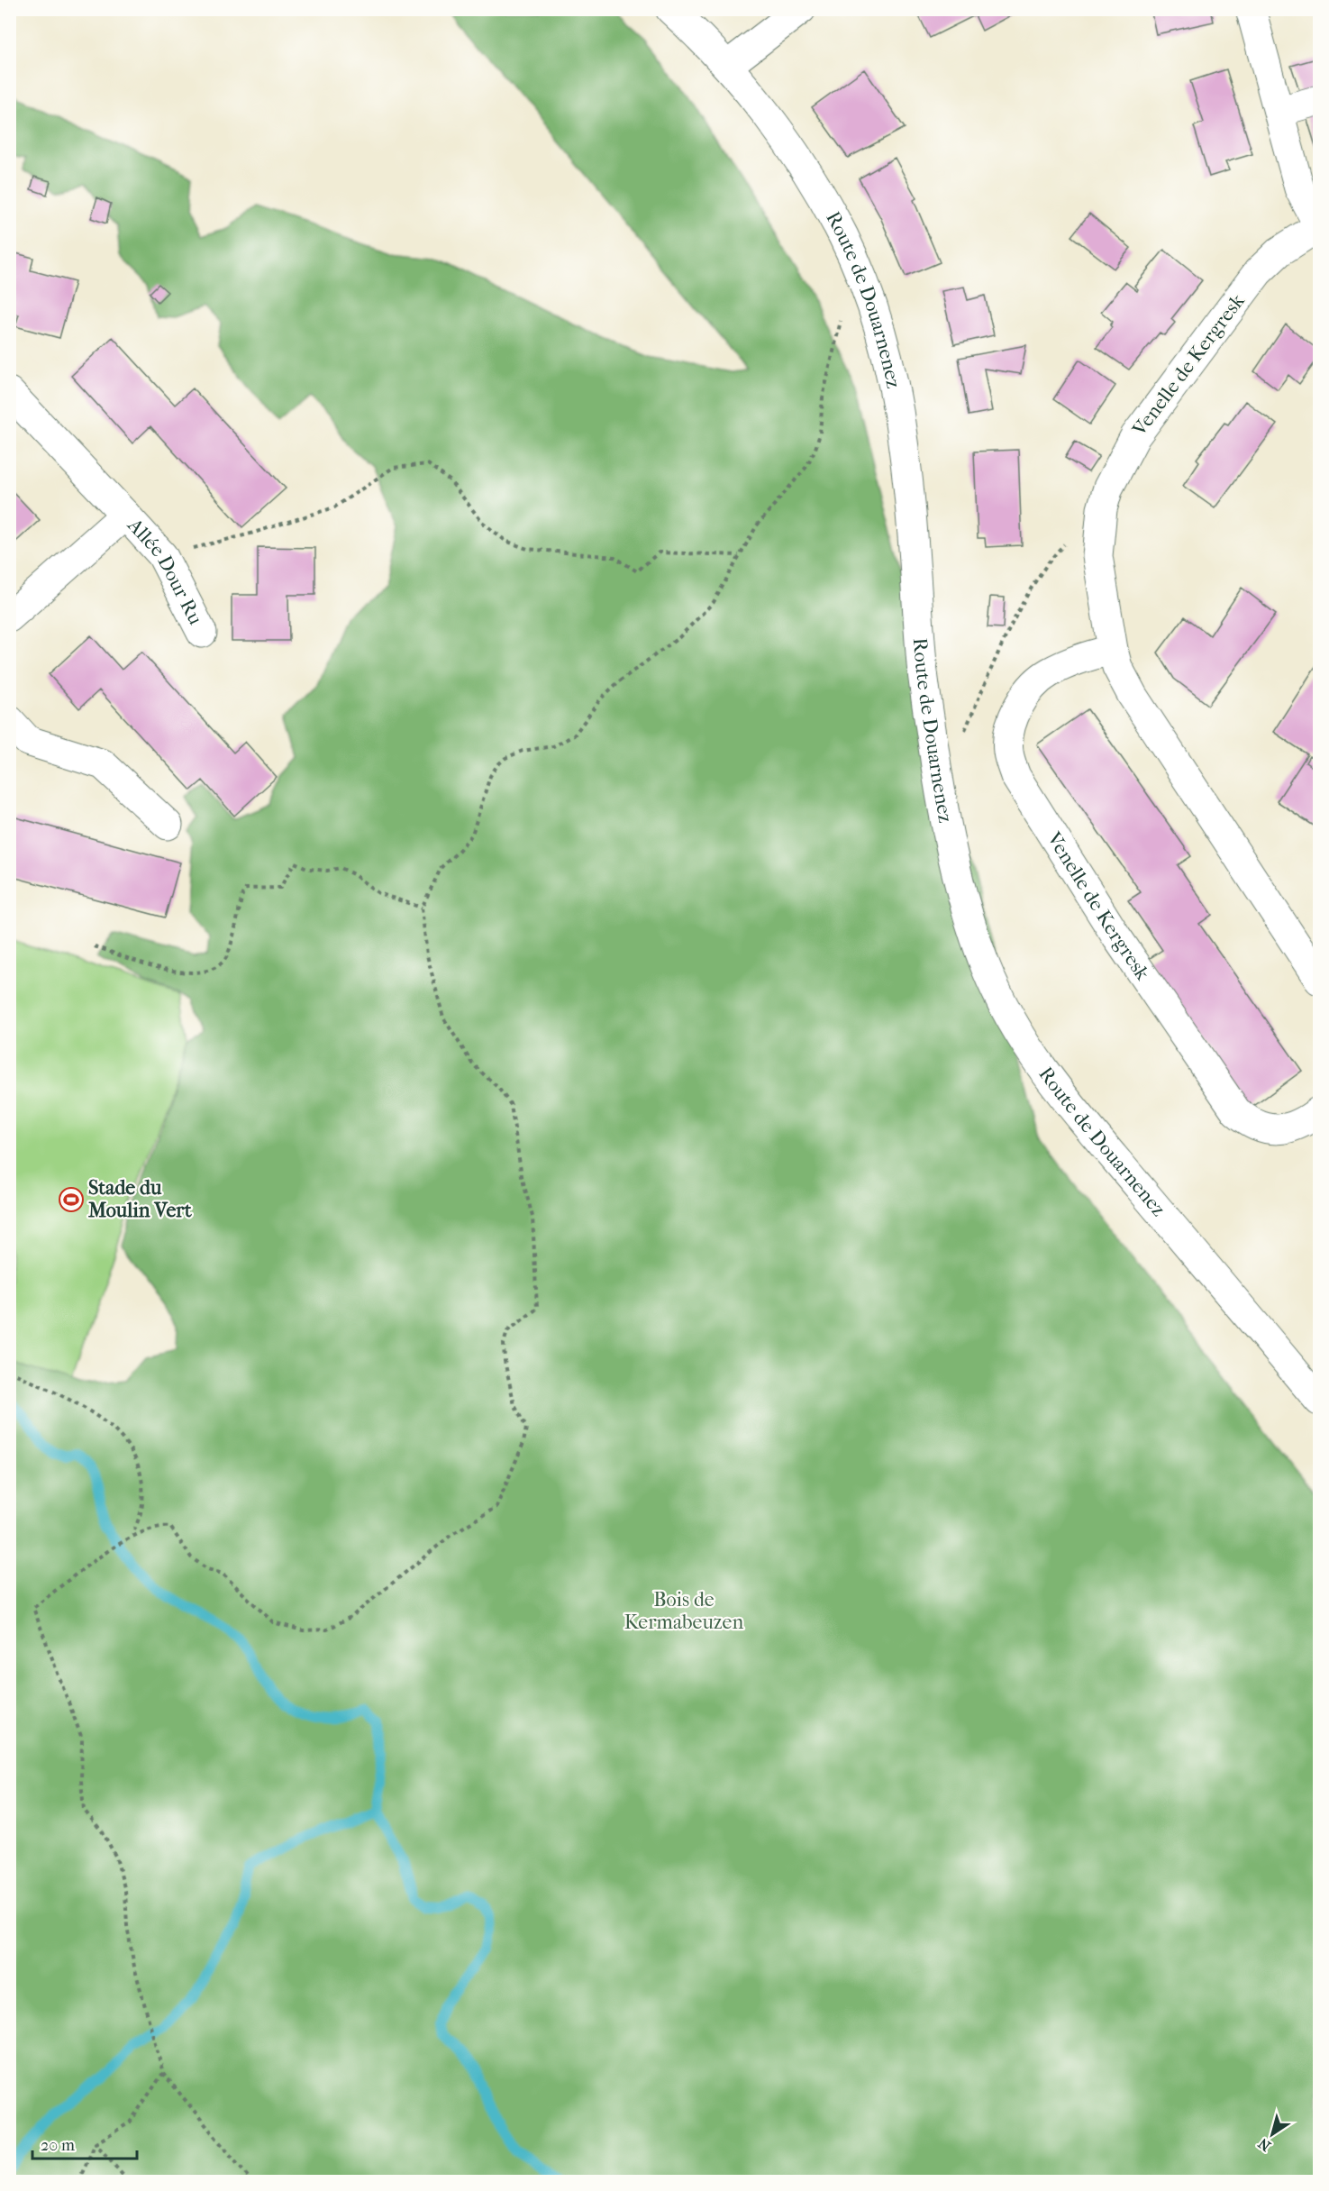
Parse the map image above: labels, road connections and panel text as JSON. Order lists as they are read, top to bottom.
{
  "streets": {
    "street": ["Route de Douarnenez", "Venelle de Kergresk", "Allée Dour Ru"]
  },
  "parks": ["Bois de Kermabeuzen"],
  "places": {
    "sports": ["Stade du Moulin Vert"]
  },
  "scale_bar": "20 m",
  "north": "bottom left"
}
